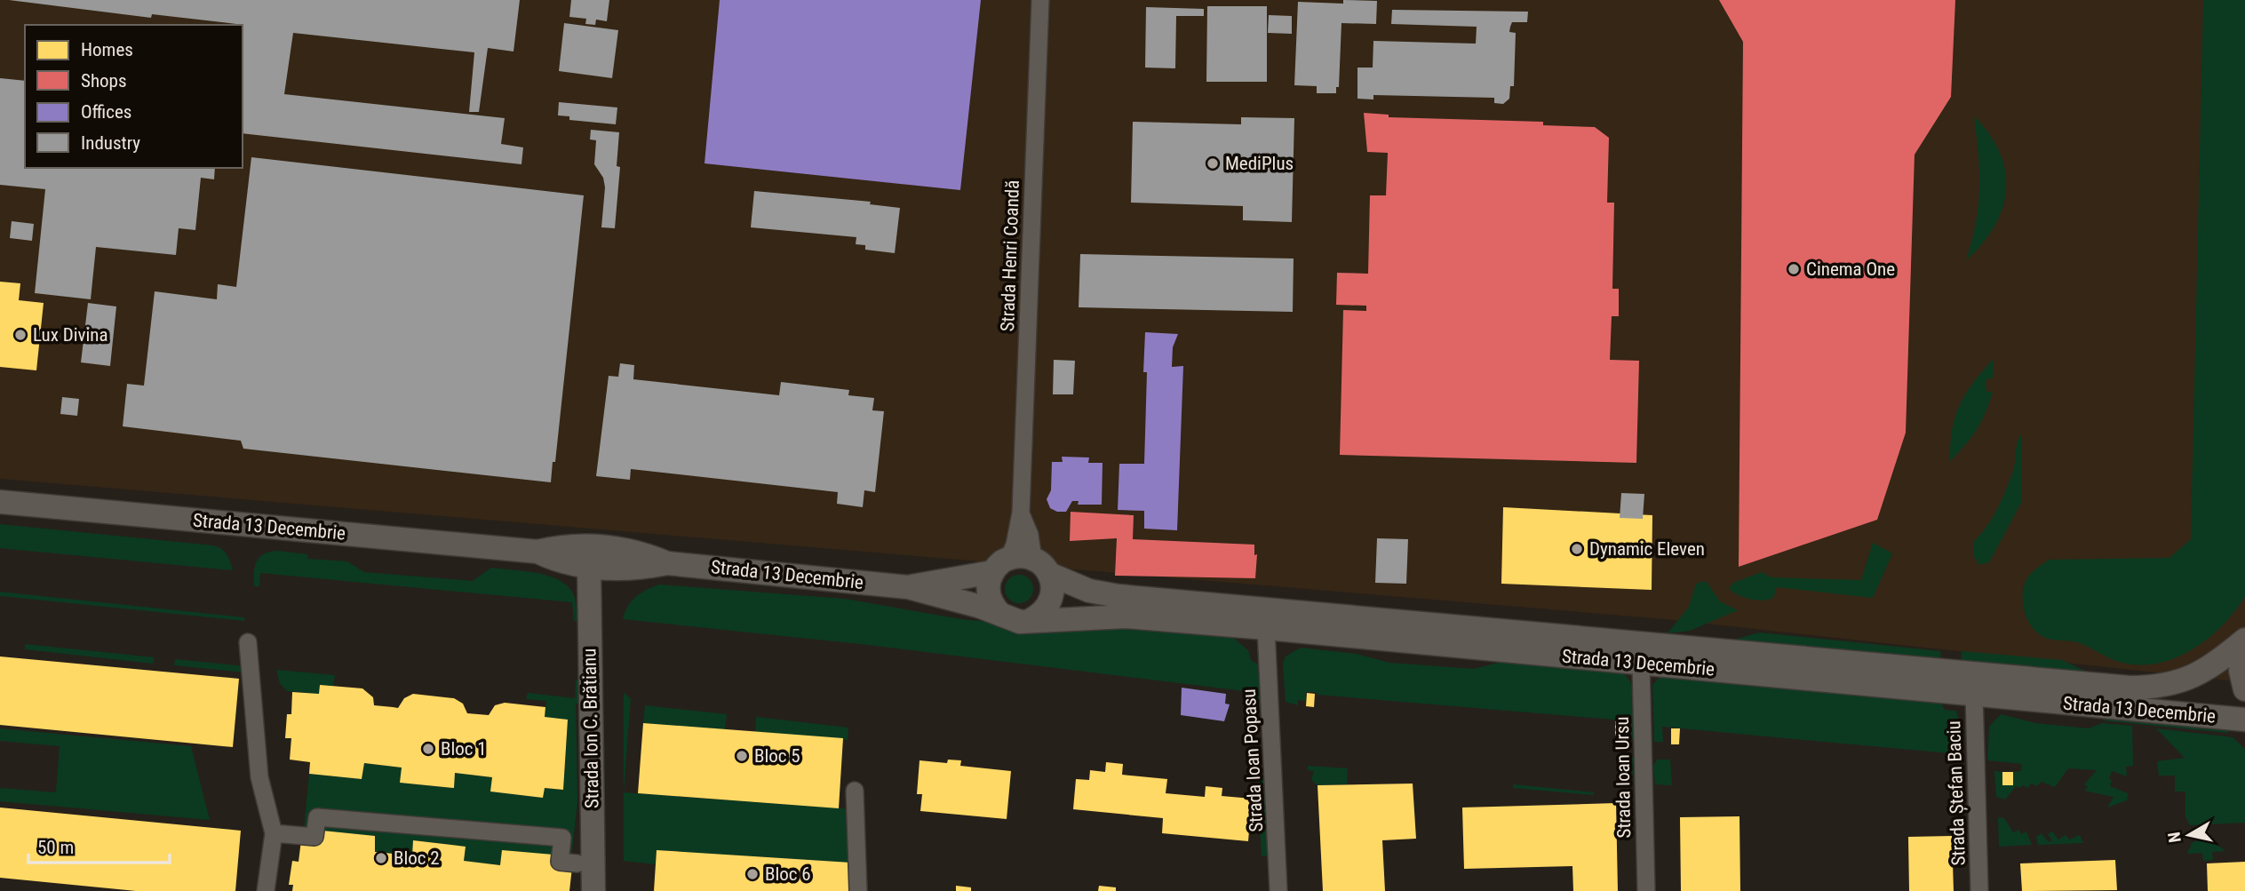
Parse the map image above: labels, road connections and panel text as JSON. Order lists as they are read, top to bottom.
{
  "streets": {
    "main road": ["Strada 13 Decembrie", "Strada Ion C. Brătianu"],
    "street": [
      "Strada Henri Coandă",
      "Strada Ioan Popasu",
      "Strada Ioan Ursu",
      "Strada Ștefan Baciu"
    ]
  },
  "crossings": [
    ["Strada Henri Coandă", "Strada 13 Decembrie"],
    ["Strada 13 Decembrie", "Strada Ion C. Brătianu"],
    ["Strada 13 Decembrie", "Strada Ioan Popasu"],
    ["Strada 13 Decembrie", "Strada Ioan Ursu"],
    ["Strada 13 Decembrie", "Strada Ștefan Baciu"]
  ],
  "places": [
    "MediPlus",
    "Cinema One",
    "Lux Divina",
    "Dynamic Eleven",
    "Bloc 1",
    "Bloc 5",
    "Bloc 2",
    "Bloc 6"
  ],
  "legend": [
    "Homes",
    "Shops",
    "Offices",
    "Industry"
  ],
  "scale_bar": "50 m",
  "north": "left"
}
